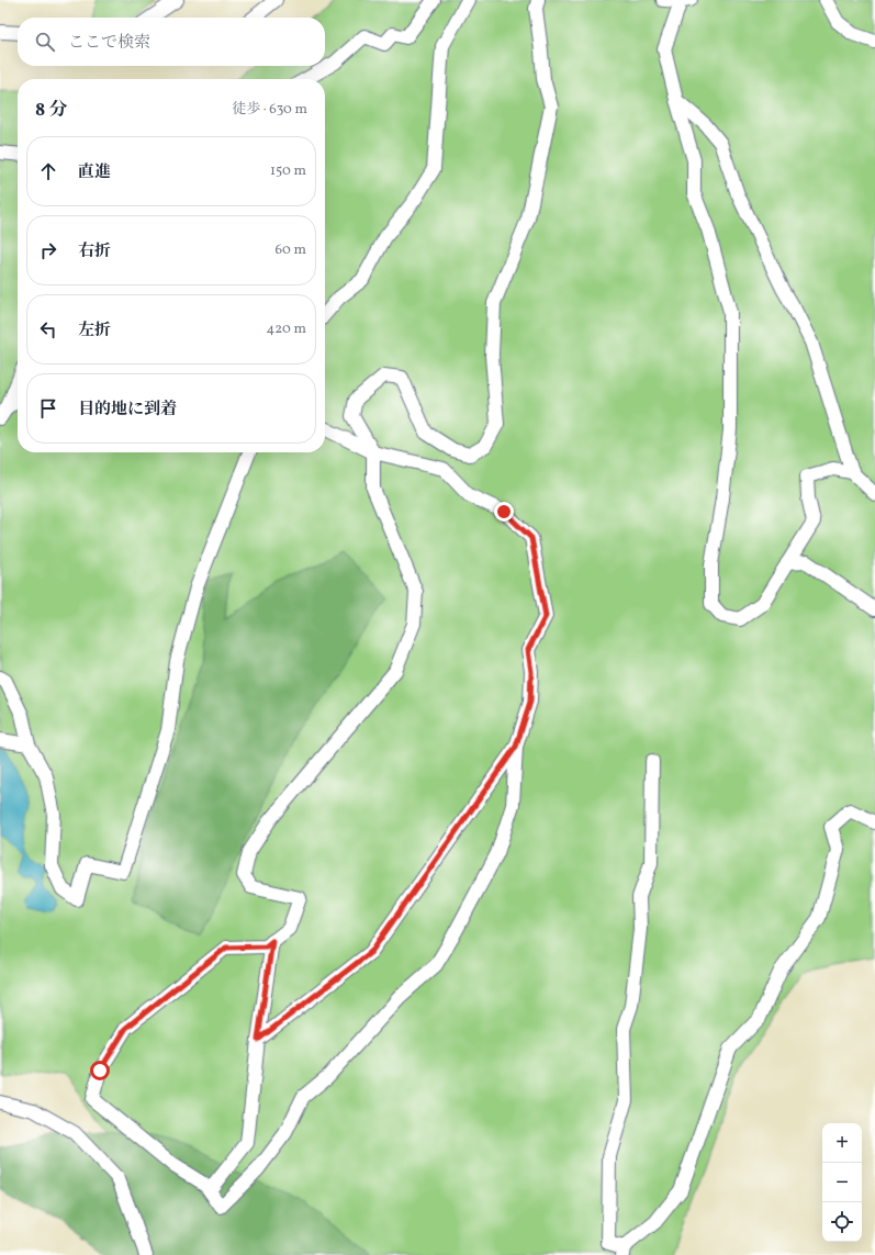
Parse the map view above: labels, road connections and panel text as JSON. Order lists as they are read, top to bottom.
{
  "page": {
    "search": "ここで検索",
    "heading": ["8 分", "徒歩 · 630 m"],
    "list": [
      ["直進", "150 m"],
      ["右折", "60 m"],
      ["左折", "420 m"],
      "目的地に到着"
    ],
    "map_buttons": ["+", "−"]
  }
}
